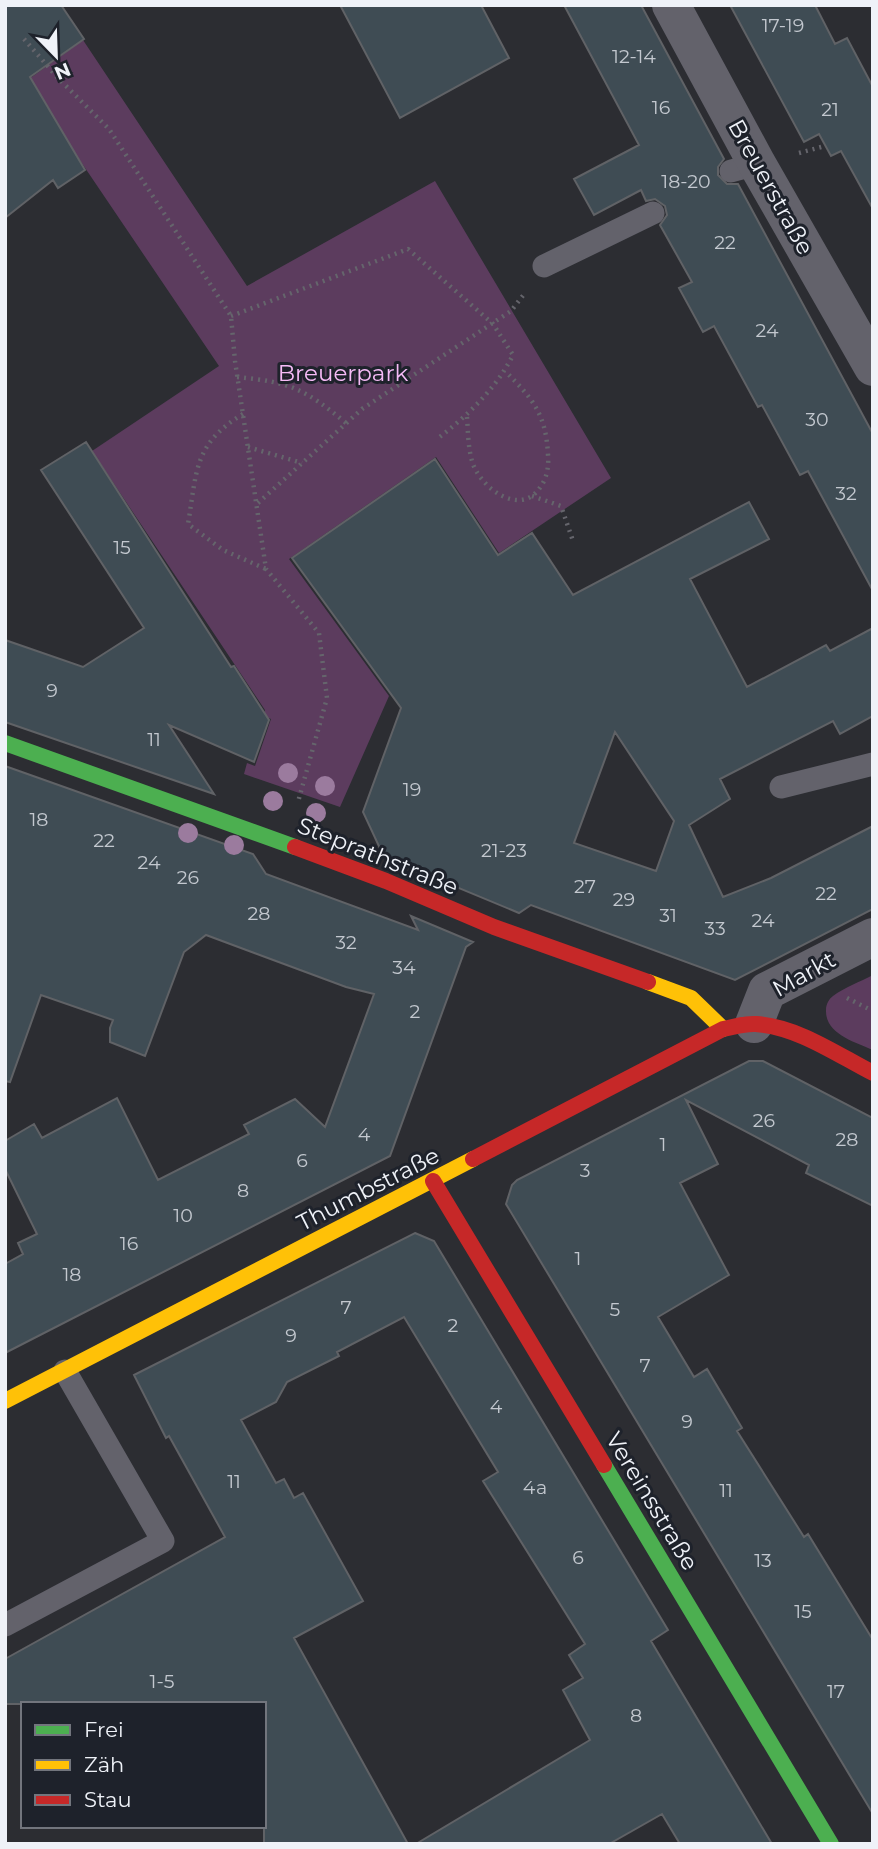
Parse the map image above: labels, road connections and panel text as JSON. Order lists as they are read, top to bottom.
{
  "streets": {
    "street": [
      "Breuerstraße",
      "Steprathstraße",
      "Markt",
      "Thumbstraße",
      "Vereinsstraße"
    ]
  },
  "crossings": [
    ["Steprathstraße", "Markt"],
    ["Steprathstraße", "Thumbstraße"],
    ["Markt", "Thumbstraße"],
    ["Thumbstraße", "Vereinsstraße"]
  ],
  "parks": ["Breuerpark"],
  "house_numbers": [
    "17-19",
    "12-14",
    "16",
    "21",
    "18-20",
    "22",
    "24",
    "30",
    "32",
    "15",
    "9",
    "11",
    "19",
    "18",
    "22",
    "21-23",
    "24",
    "26",
    "27",
    "22",
    "29",
    "28",
    "31",
    "24",
    "33",
    "32",
    "34",
    "2",
    "26",
    "4",
    "28",
    "1",
    "6",
    "3",
    "8",
    "10",
    "16",
    "1",
    "18",
    "7",
    "5",
    "2",
    "9",
    "7",
    "4",
    "9",
    "11",
    "4a",
    "11",
    "6",
    "13",
    "15",
    "1-5",
    "17",
    "8"
  ],
  "legend": ["Frei", "Zäh", "Stau"],
  "north": "bottom right"
}
